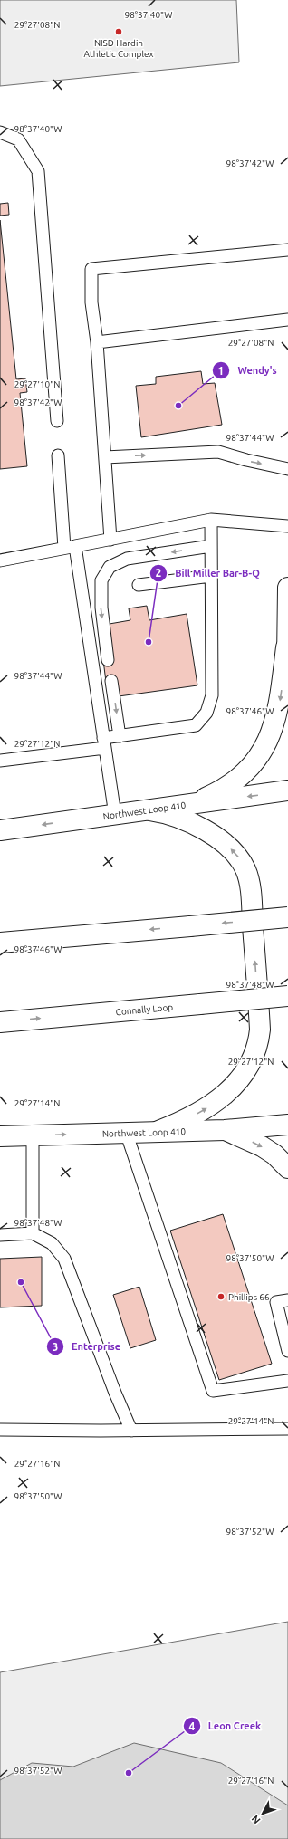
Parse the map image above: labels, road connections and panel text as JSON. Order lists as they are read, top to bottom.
{
  "streets": {
    "main road": ["Northwest Loop 410", "Connally Loop"]
  },
  "places": [
    "NISD Hardin Athletic Complex",
    "Wendy's",
    "Bill Miller Bar-B-Q",
    "Enterprise",
    "Phillips 66",
    "Leon Creek"
  ],
  "north": "bottom left",
  "coordinates": [
    "98°37'40\"W",
    "29°27'08\"N",
    "98°37'42\"W",
    "29°27'10\"N",
    "98°37'44\"W",
    "98°37'46\"W",
    "29°27'12\"N",
    "98°37'48\"W",
    "29°27'14\"N",
    "98°37'50\"W",
    "29°27'16\"N",
    "98°37'52\"W"
  ]
}
